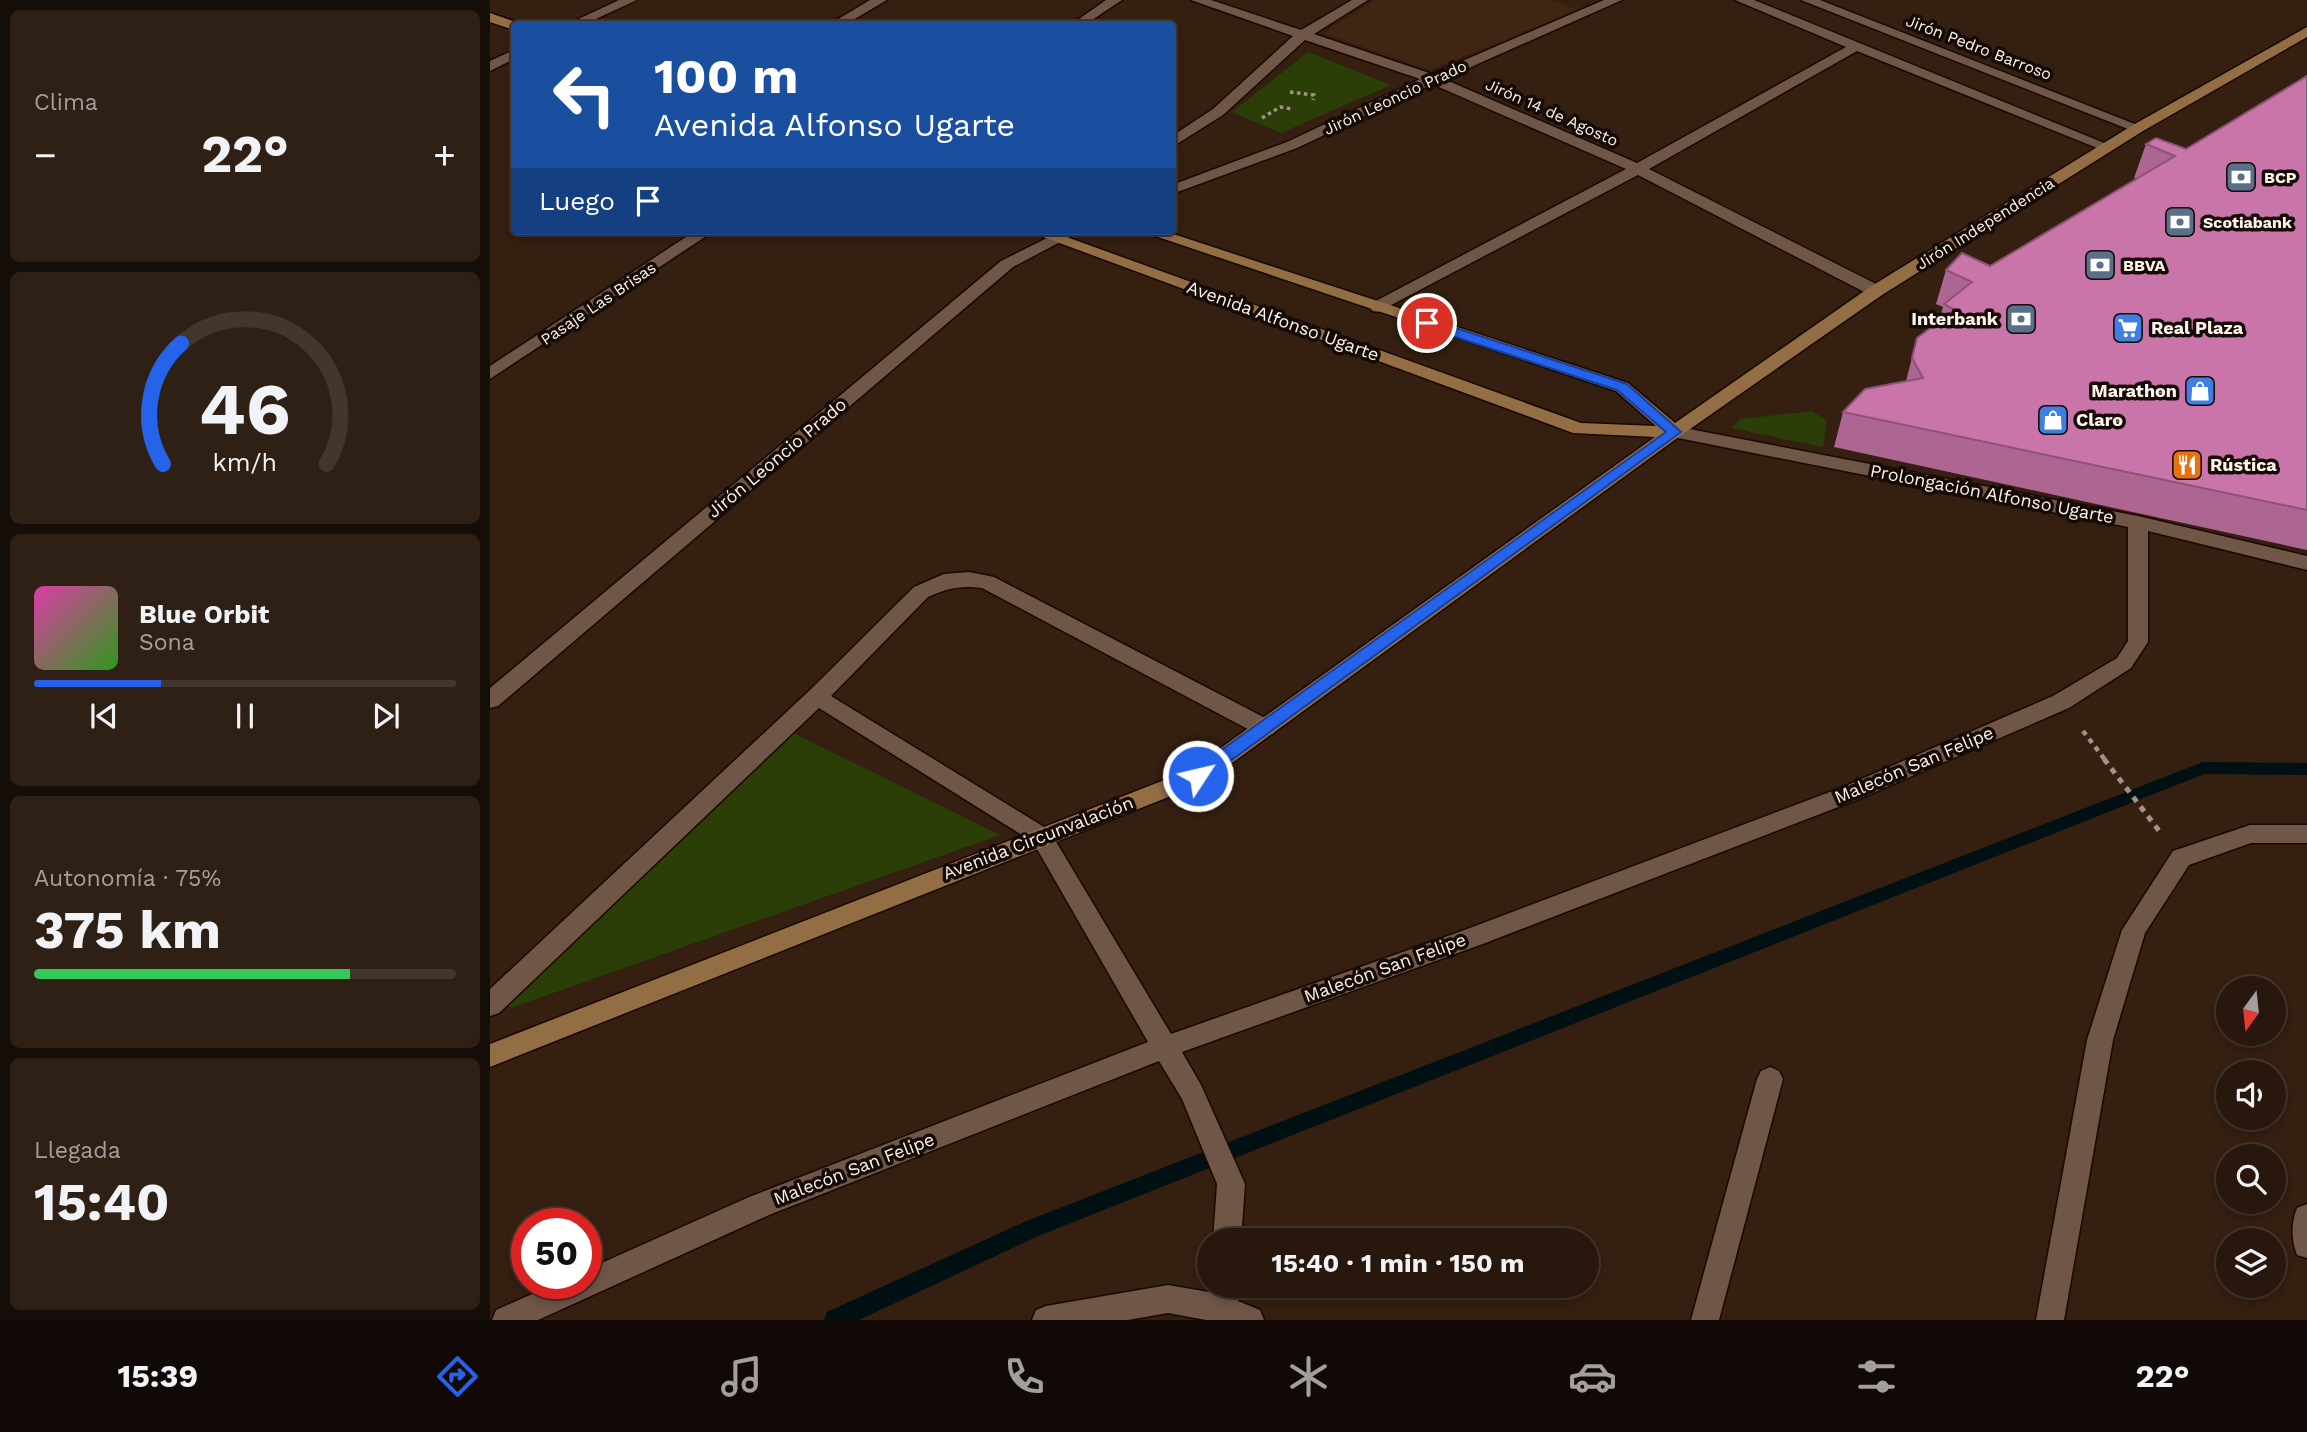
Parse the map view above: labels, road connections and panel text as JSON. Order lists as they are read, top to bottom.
{
  "streets": {
    "main road": ["Jirón Independencia", "Avenida Alfonso Ugarte", "Avenida Circunvalación"],
    "street": [
      "Jirón Pedro Barroso",
      "Jirón Leoncio Prado",
      "Jirón 14 de Agosto",
      "Pasaje Las Brisas",
      "Prolongación Alfonso Ugarte",
      "Malecón San Felipe"
    ]
  },
  "crossings": [
    ["Jirón Pedro Barroso", "Jirón Independencia"],
    ["Jirón Leoncio Prado", "Jirón 14 de Agosto"],
    ["Jirón Leoncio Prado", "Avenida Alfonso Ugarte"],
    ["Jirón 14 de Agosto", "Jirón Independencia"],
    ["Jirón Independencia", "Avenida Alfonso Ugarte"],
    ["Jirón Independencia", "Prolongación Alfonso Ugarte"],
    ["Jirón Independencia", "Avenida Circunvalación"],
    ["Avenida Alfonso Ugarte", "Prolongación Alfonso Ugarte"],
    ["Avenida Alfonso Ugarte", "Avenida Circunvalación"],
    ["Prolongación Alfonso Ugarte", "Malecón San Felipe"],
    ["Prolongación Alfonso Ugarte", "Avenida Circunvalación"]
  ],
  "places": {
    "bank": [
      "BCP",
      "Scotiabank",
      "BBVA",
      "Interbank"
    ],
    "supermarket": ["Real Plaza"],
    "shop": ["Marathon", "Claro"],
    "restaurant": ["Rústica"]
  },
  "north": "bottom",
  "page": {
    "tile": [
      "Clima",
      ["Autonomía · 75%", "375 km"],
      ["Llegada", "15:40"]
    ],
    "turn": ["100 m", "Avenida Alfonso Ugarte"],
    "heat": ["−", "22°", "+"],
    "then": "Luego",
    "song": ["Blue Orbit", "Sona"],
    "limit": "50",
    "trip": "15:40 · 1 min · 150 m",
    "tabs": ["15:39", "22°"],
    "gauge": ["46", "km/h"]
  }
}
